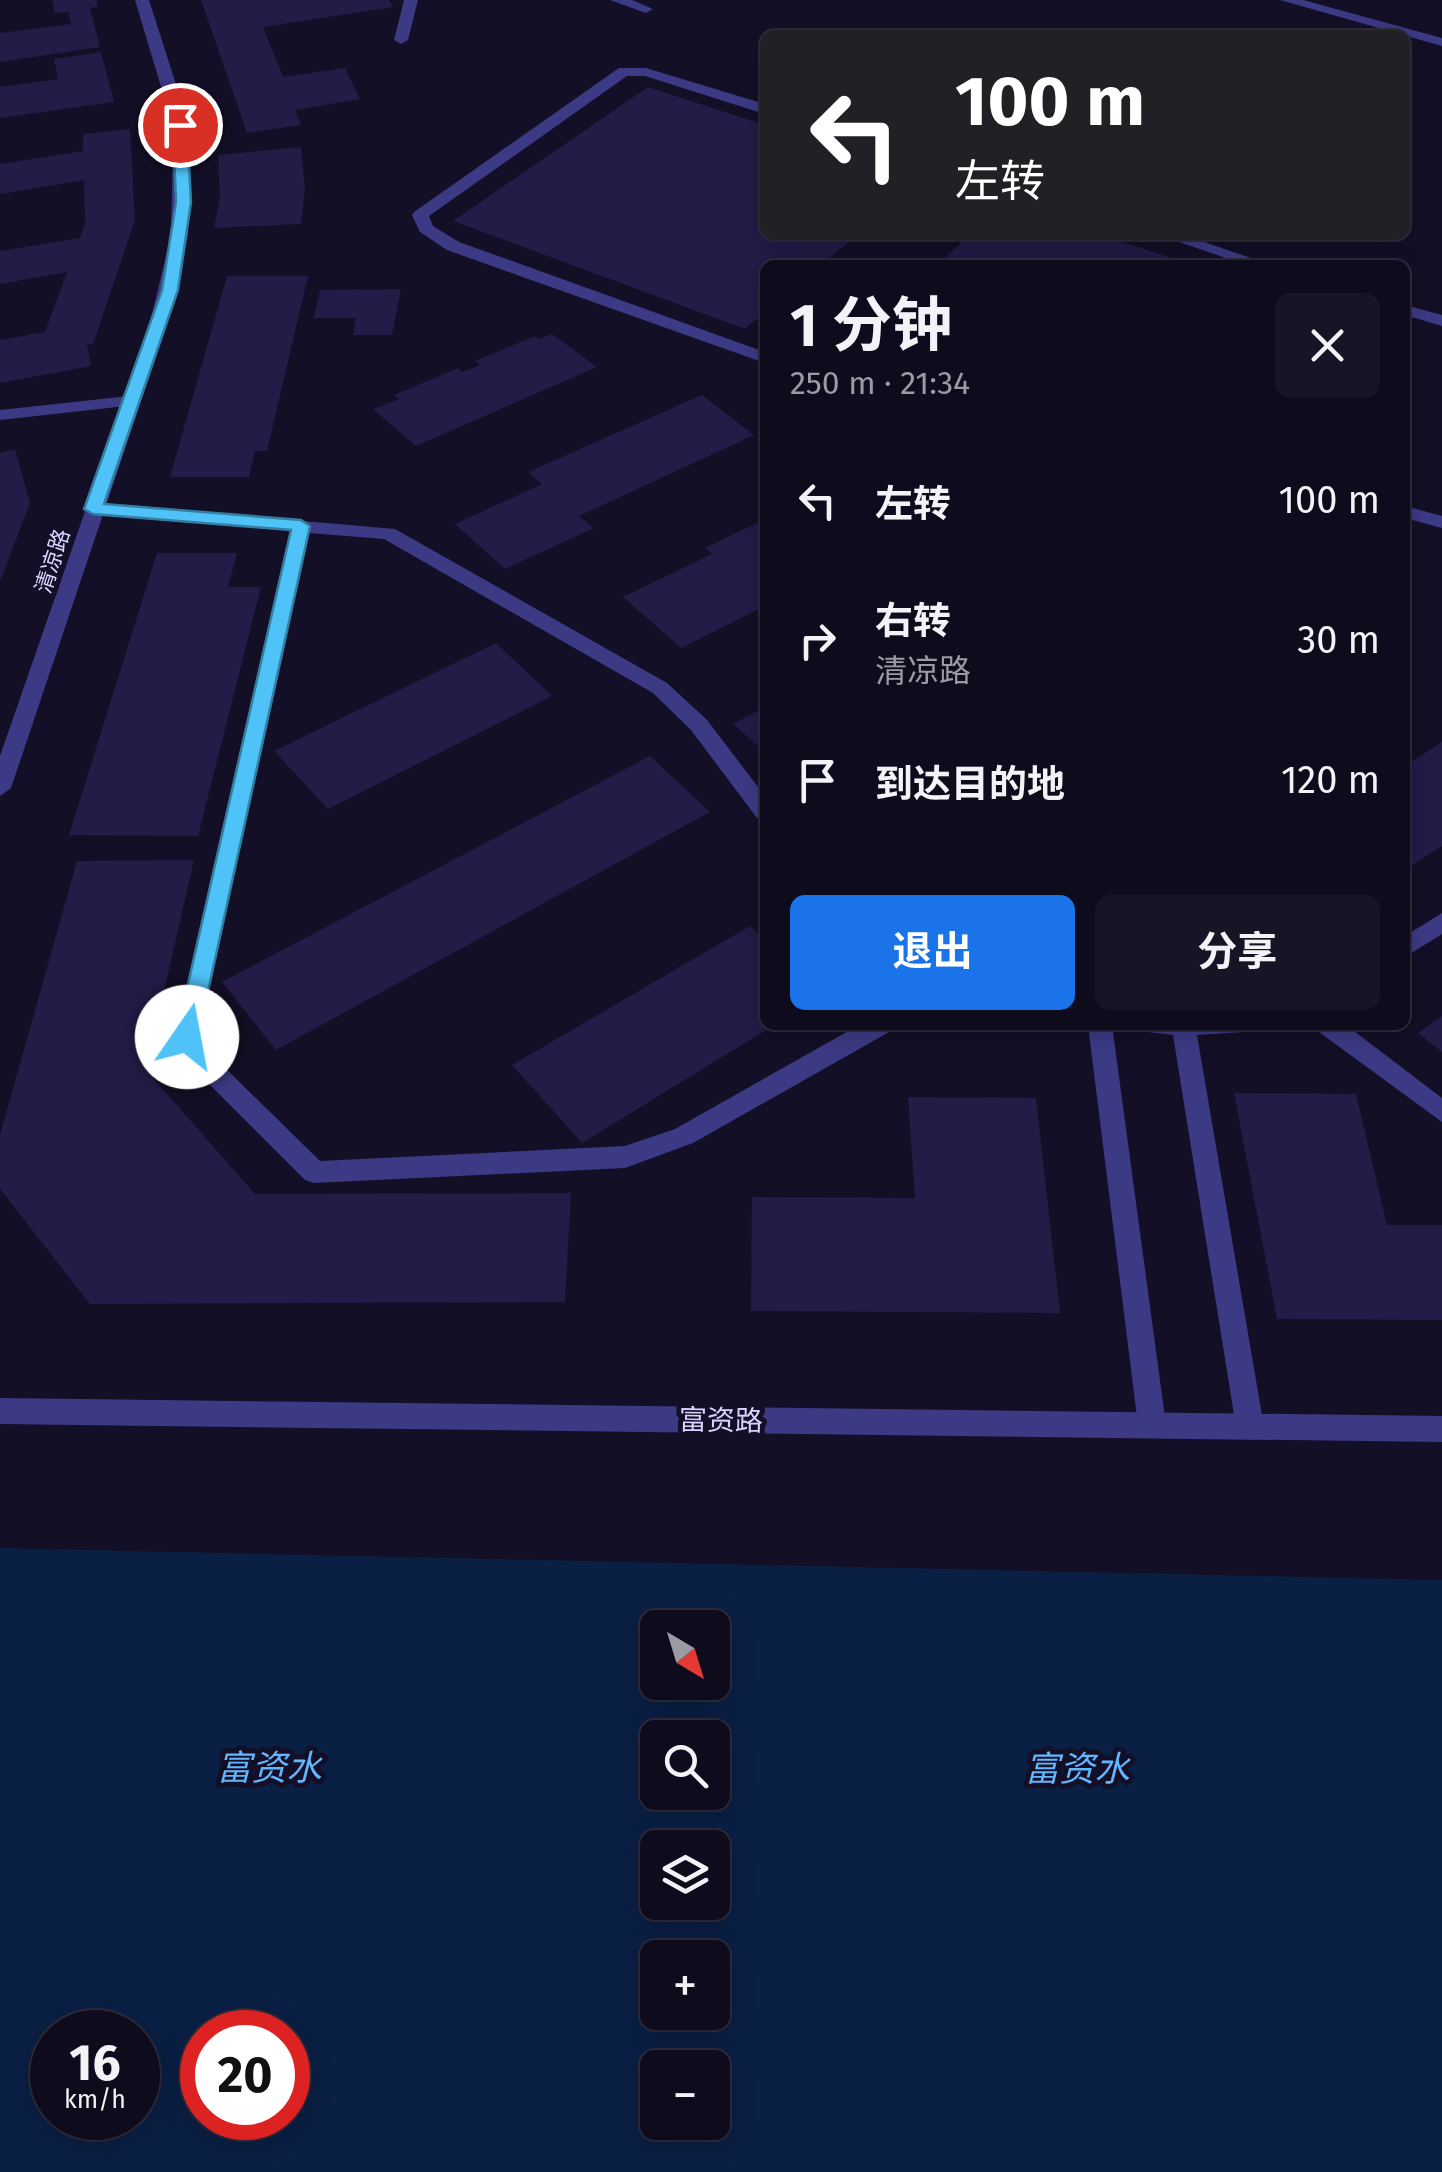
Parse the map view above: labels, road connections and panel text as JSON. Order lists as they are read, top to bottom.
{
  "streets": {
    "street": ["清凉路", "富资路"]
  },
  "water": ["富资水"],
  "north": "bottom right",
  "page": {
    "turn": ["100 m", "左转"],
    "heading": ["1 分钟", "250 m · 21:34"],
    "list": [
      {
        "name": "左转",
        "value": "100 m"
      },
      {
        "name": "右转",
        "note": "清凉路",
        "value": "30 m"
      },
      {
        "name": "到达目的地",
        "value": "120 m"
      }
    ],
    "buttons": ["退出", "分享"],
    "map_buttons": ["+", "−"],
    "speed": "16 km/h",
    "limit": "20"
  }
}
